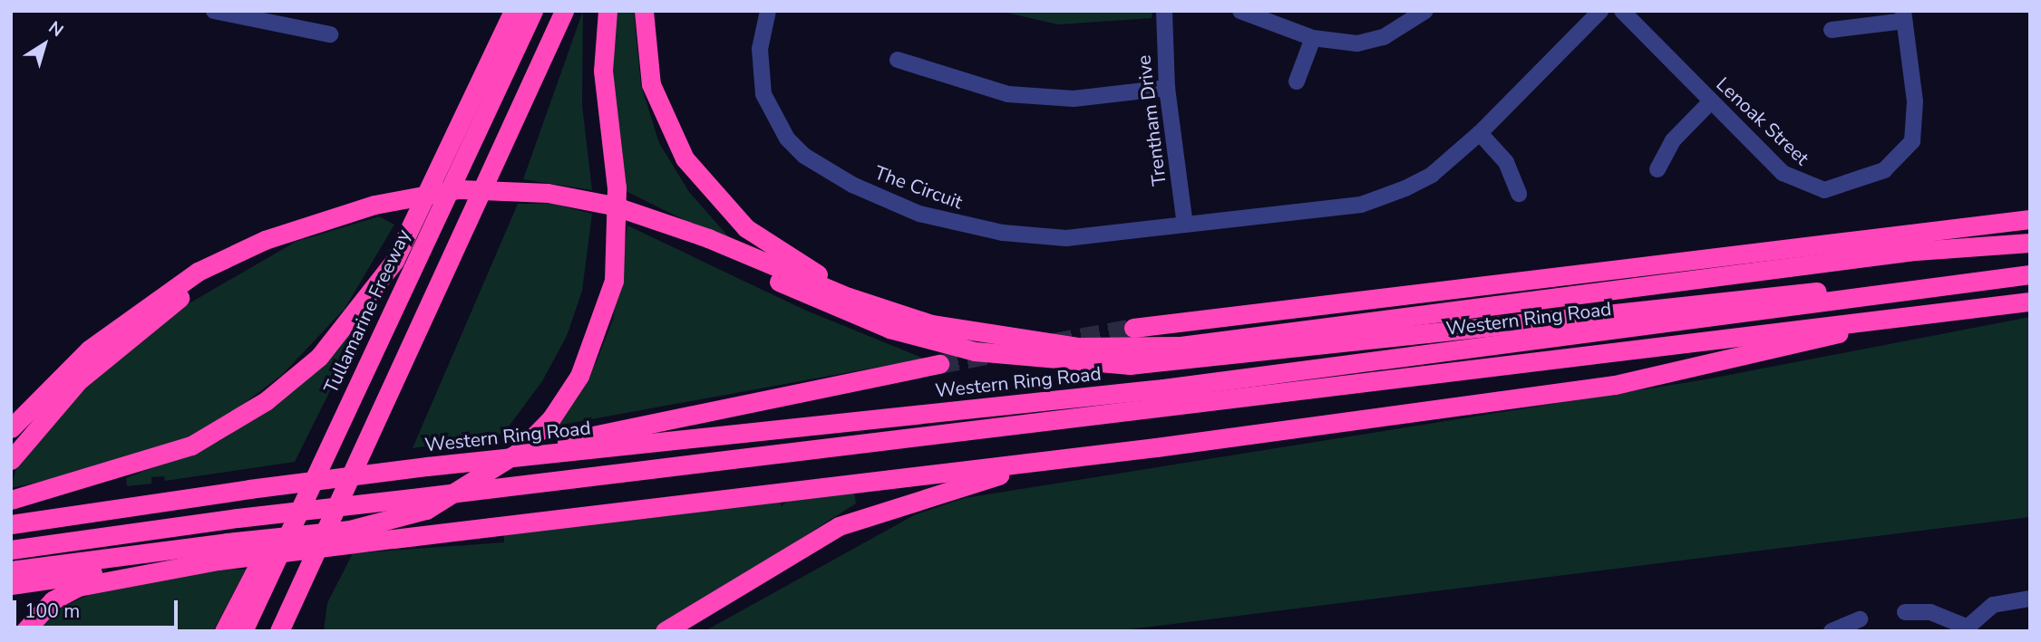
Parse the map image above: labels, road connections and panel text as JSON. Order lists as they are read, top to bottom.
{
  "streets": {
    "highway": ["Tullamarine Freeway", "Western Ring Road"],
    "street": ["Trentham Drive", "Lenoak Street", "The Circuit"]
  },
  "crossings": [
    ["Trentham Drive", "The Circuit"]
  ],
  "scale_bar": "100 m",
  "north": "top right"
}
